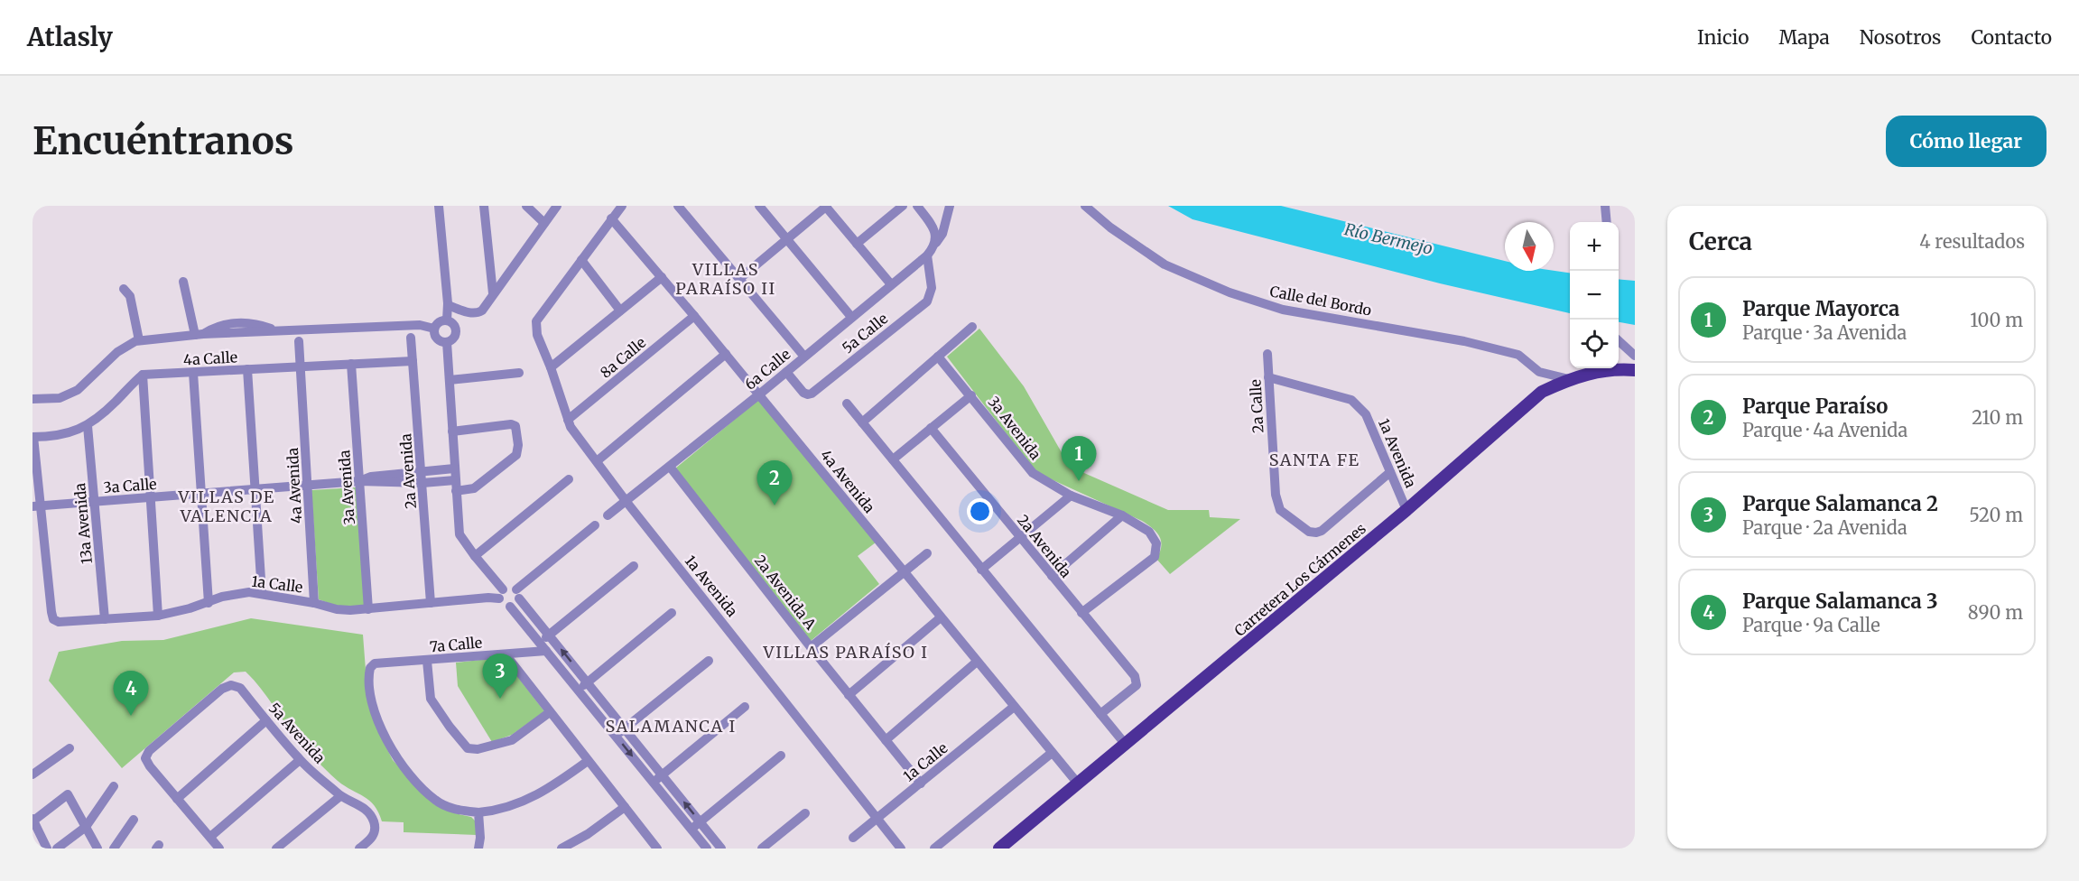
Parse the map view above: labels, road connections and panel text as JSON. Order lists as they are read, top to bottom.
{
  "streets": {
    "main road": ["Carretera Los Cármenes"],
    "street": [
      "Calle del Bordo",
      "5a Calle",
      "8a Calle",
      "4a Calle",
      "6a Calle",
      "2a Calle",
      "3a Avenida",
      "1a Avenida",
      "2a Avenida",
      "4a Avenida",
      "3a Calle",
      "13a Avenida",
      "1a Calle",
      "2a Avenida A",
      "7a Calle",
      "5a Avenida"
    ]
  },
  "crossings": [
    ["Calle del Bordo", "Carretera Los Cármenes"],
    ["5a Calle", "6a Calle"],
    ["8a Calle", "1a Avenida"],
    ["8a Calle", "4a Avenida"],
    ["4a Calle", "3a Avenida"],
    ["4a Calle", "2a Avenida"],
    ["4a Calle", "4a Avenida"],
    ["6a Calle", "1a Avenida"],
    ["6a Calle", "4a Avenida"],
    ["6a Calle", "2a Avenida A"],
    ["2a Calle", "1a Avenida"],
    ["3a Avenida", "2a Avenida"],
    ["3a Avenida", "3a Calle"],
    ["3a Avenida", "1a Calle"],
    ["1a Avenida", "Carretera Los Cármenes"],
    ["1a Avenida", "1a Calle"],
    ["2a Avenida", "3a Calle"],
    ["2a Avenida", "1a Calle"],
    ["4a Avenida", "3a Calle"],
    ["4a Avenida", "Carretera Los Cármenes"],
    ["4a Avenida", "1a Calle"],
    ["3a Calle", "13a Avenida"],
    ["3a Calle", "1a Calle"],
    ["13a Avenida", "1a Calle"],
    ["1a Calle", "2a Avenida A"]
  ],
  "districts": [
    "VILLAS PARAÍSO II",
    "SANTA FE",
    "VILLAS DE VALENCIA",
    "VILLAS PARAÍSO I",
    "SALAMANCA I"
  ],
  "water": ["Río Bermejo"],
  "north": "bottom",
  "page": {
    "header": "Atlasly",
    "nav": [
      "Inicio",
      "Mapa",
      "Nosotros",
      "Contacto"
    ],
    "buttons": "Cómo llegar",
    "title": "Encuéntranos",
    "heading": ["Cerca", "4 resultados"],
    "map_buttons": ["+", "−"],
    "list": [
      {
        "mark": "1",
        "name": "Parque Mayorca",
        "note": "Parque · 3a Avenida",
        "value": "100 m"
      },
      {
        "mark": "2",
        "name": "Parque Paraíso",
        "note": "Parque · 4a Avenida",
        "value": "210 m"
      },
      {
        "mark": "3",
        "name": "Parque Salamanca 2",
        "note": "Parque · 2a Avenida",
        "value": "520 m"
      },
      {
        "mark": "4",
        "name": "Parque Salamanca 3",
        "note": "Parque · 9a Calle",
        "value": "890 m"
      }
    ],
    "pins": [
      "1",
      "2",
      "3",
      "4"
    ]
  }
}
